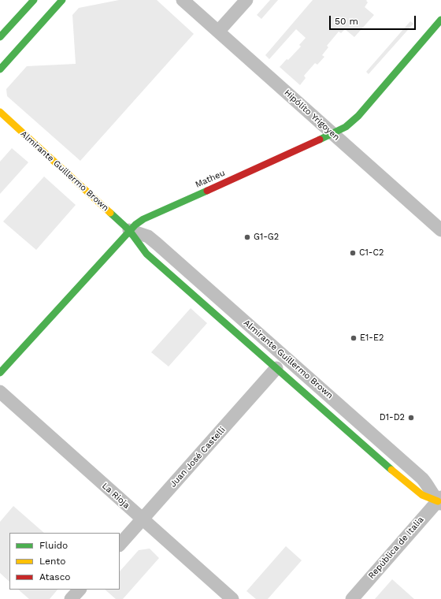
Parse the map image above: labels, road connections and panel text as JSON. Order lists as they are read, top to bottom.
{
  "streets": {
    "street": [
      "Hipólito Yrigoyen",
      "Almirante Guillermo Brown",
      "Matheu",
      "Juan José Castelli",
      "La Rioja",
      "República de Italia"
    ]
  },
  "crossings": [
    ["Hipólito Yrigoyen", "Matheu"],
    ["Almirante Guillermo Brown", "Matheu"],
    ["Almirante Guillermo Brown", "Juan José Castelli"],
    ["Almirante Guillermo Brown", "República de Italia"],
    ["Juan José Castelli", "La Rioja"]
  ],
  "places": [
    "G1-G2",
    "C1-C2",
    "E1-E2",
    "D1-D2"
  ],
  "legend": ["Fluido", "Lento", "Atasco"],
  "scale_bar": "50 m"
}
